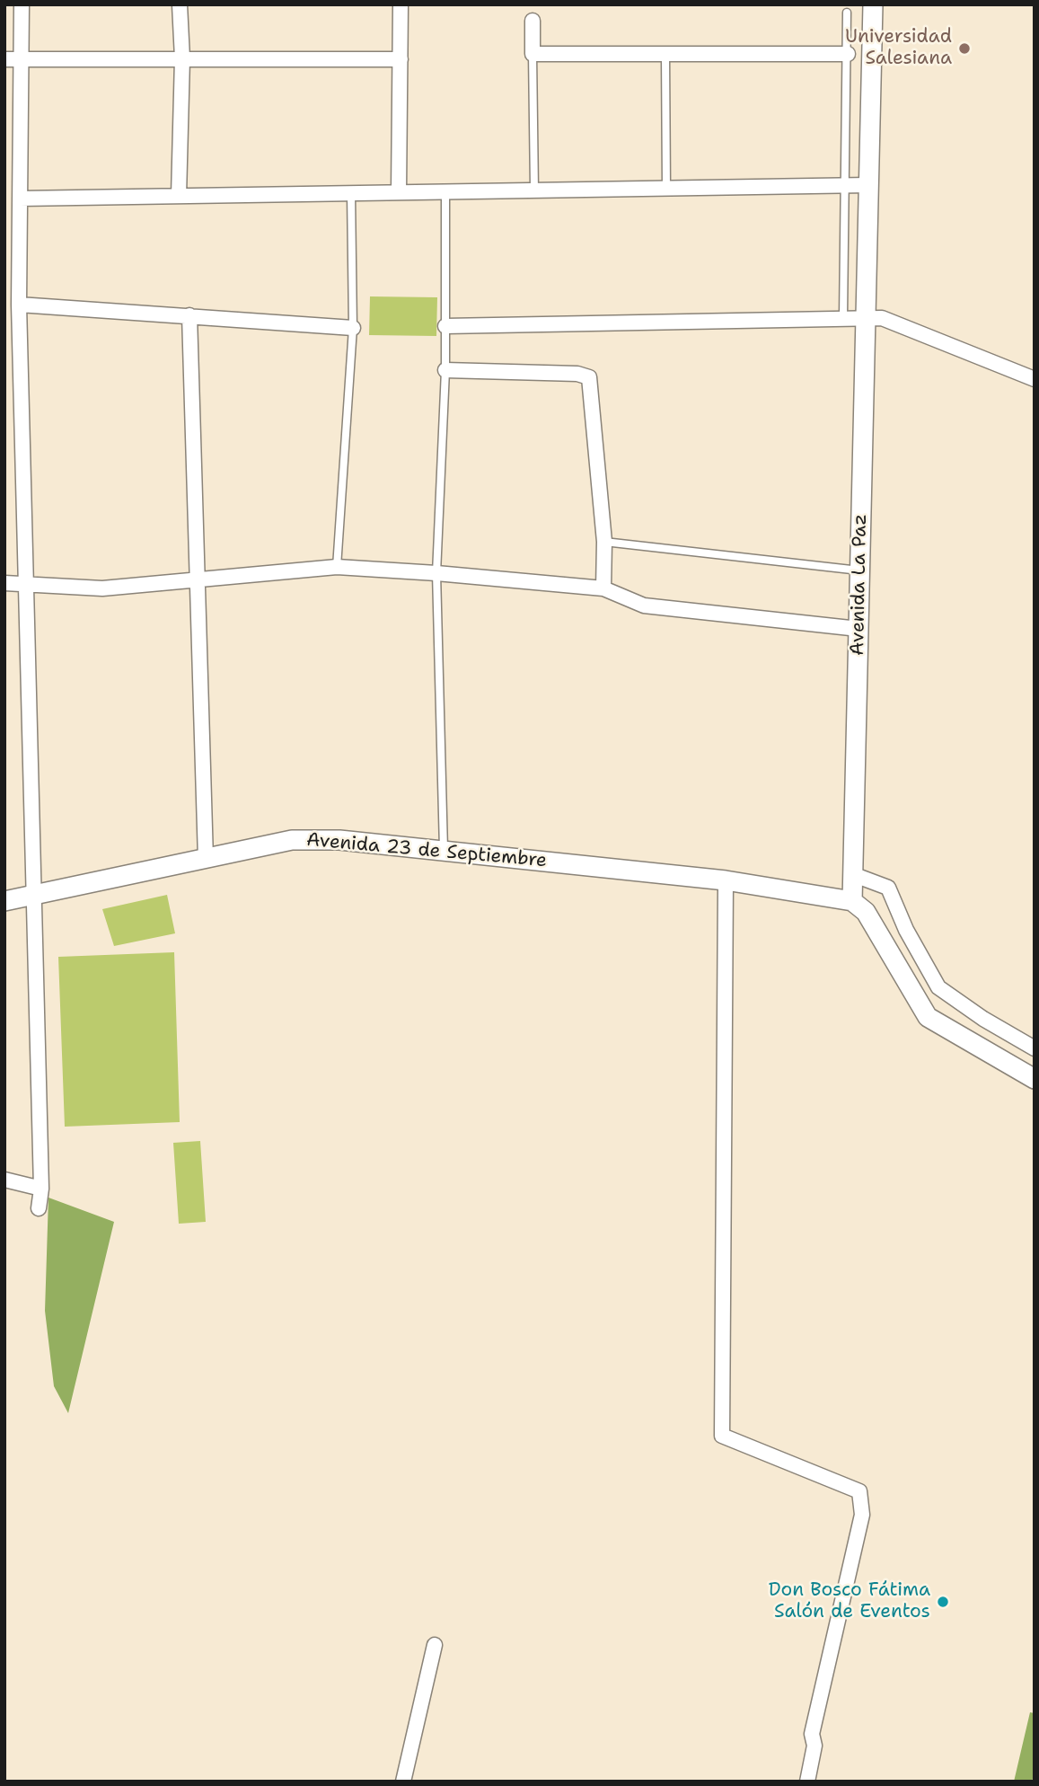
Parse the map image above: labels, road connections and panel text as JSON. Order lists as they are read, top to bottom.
{
  "streets": {
    "main road": ["Avenida La Paz", "Avenida 23 de Septiembre"]
  },
  "crossings": [
    ["Avenida La Paz", "Avenida 23 de Septiembre"]
  ],
  "places": ["Universidad Salesiana", "Don Bosco Fátima Salón de Eventos"]
}
